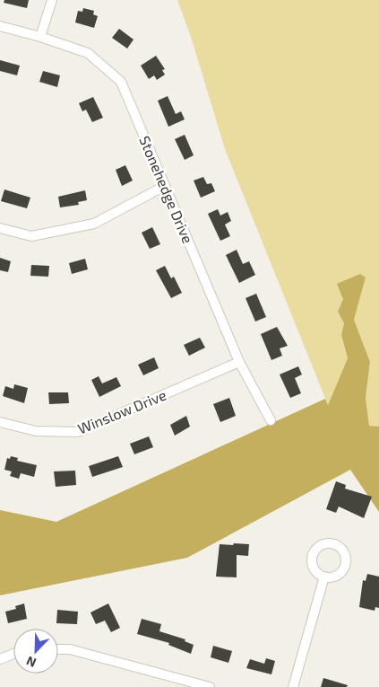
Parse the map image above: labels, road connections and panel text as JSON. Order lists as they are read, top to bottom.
{
  "streets": {
    "street": ["Stonehedge Drive", "Winslow Drive"]
  },
  "crossings": [
    ["Stonehedge Drive", "Winslow Drive"]
  ],
  "north": "bottom left"
}
